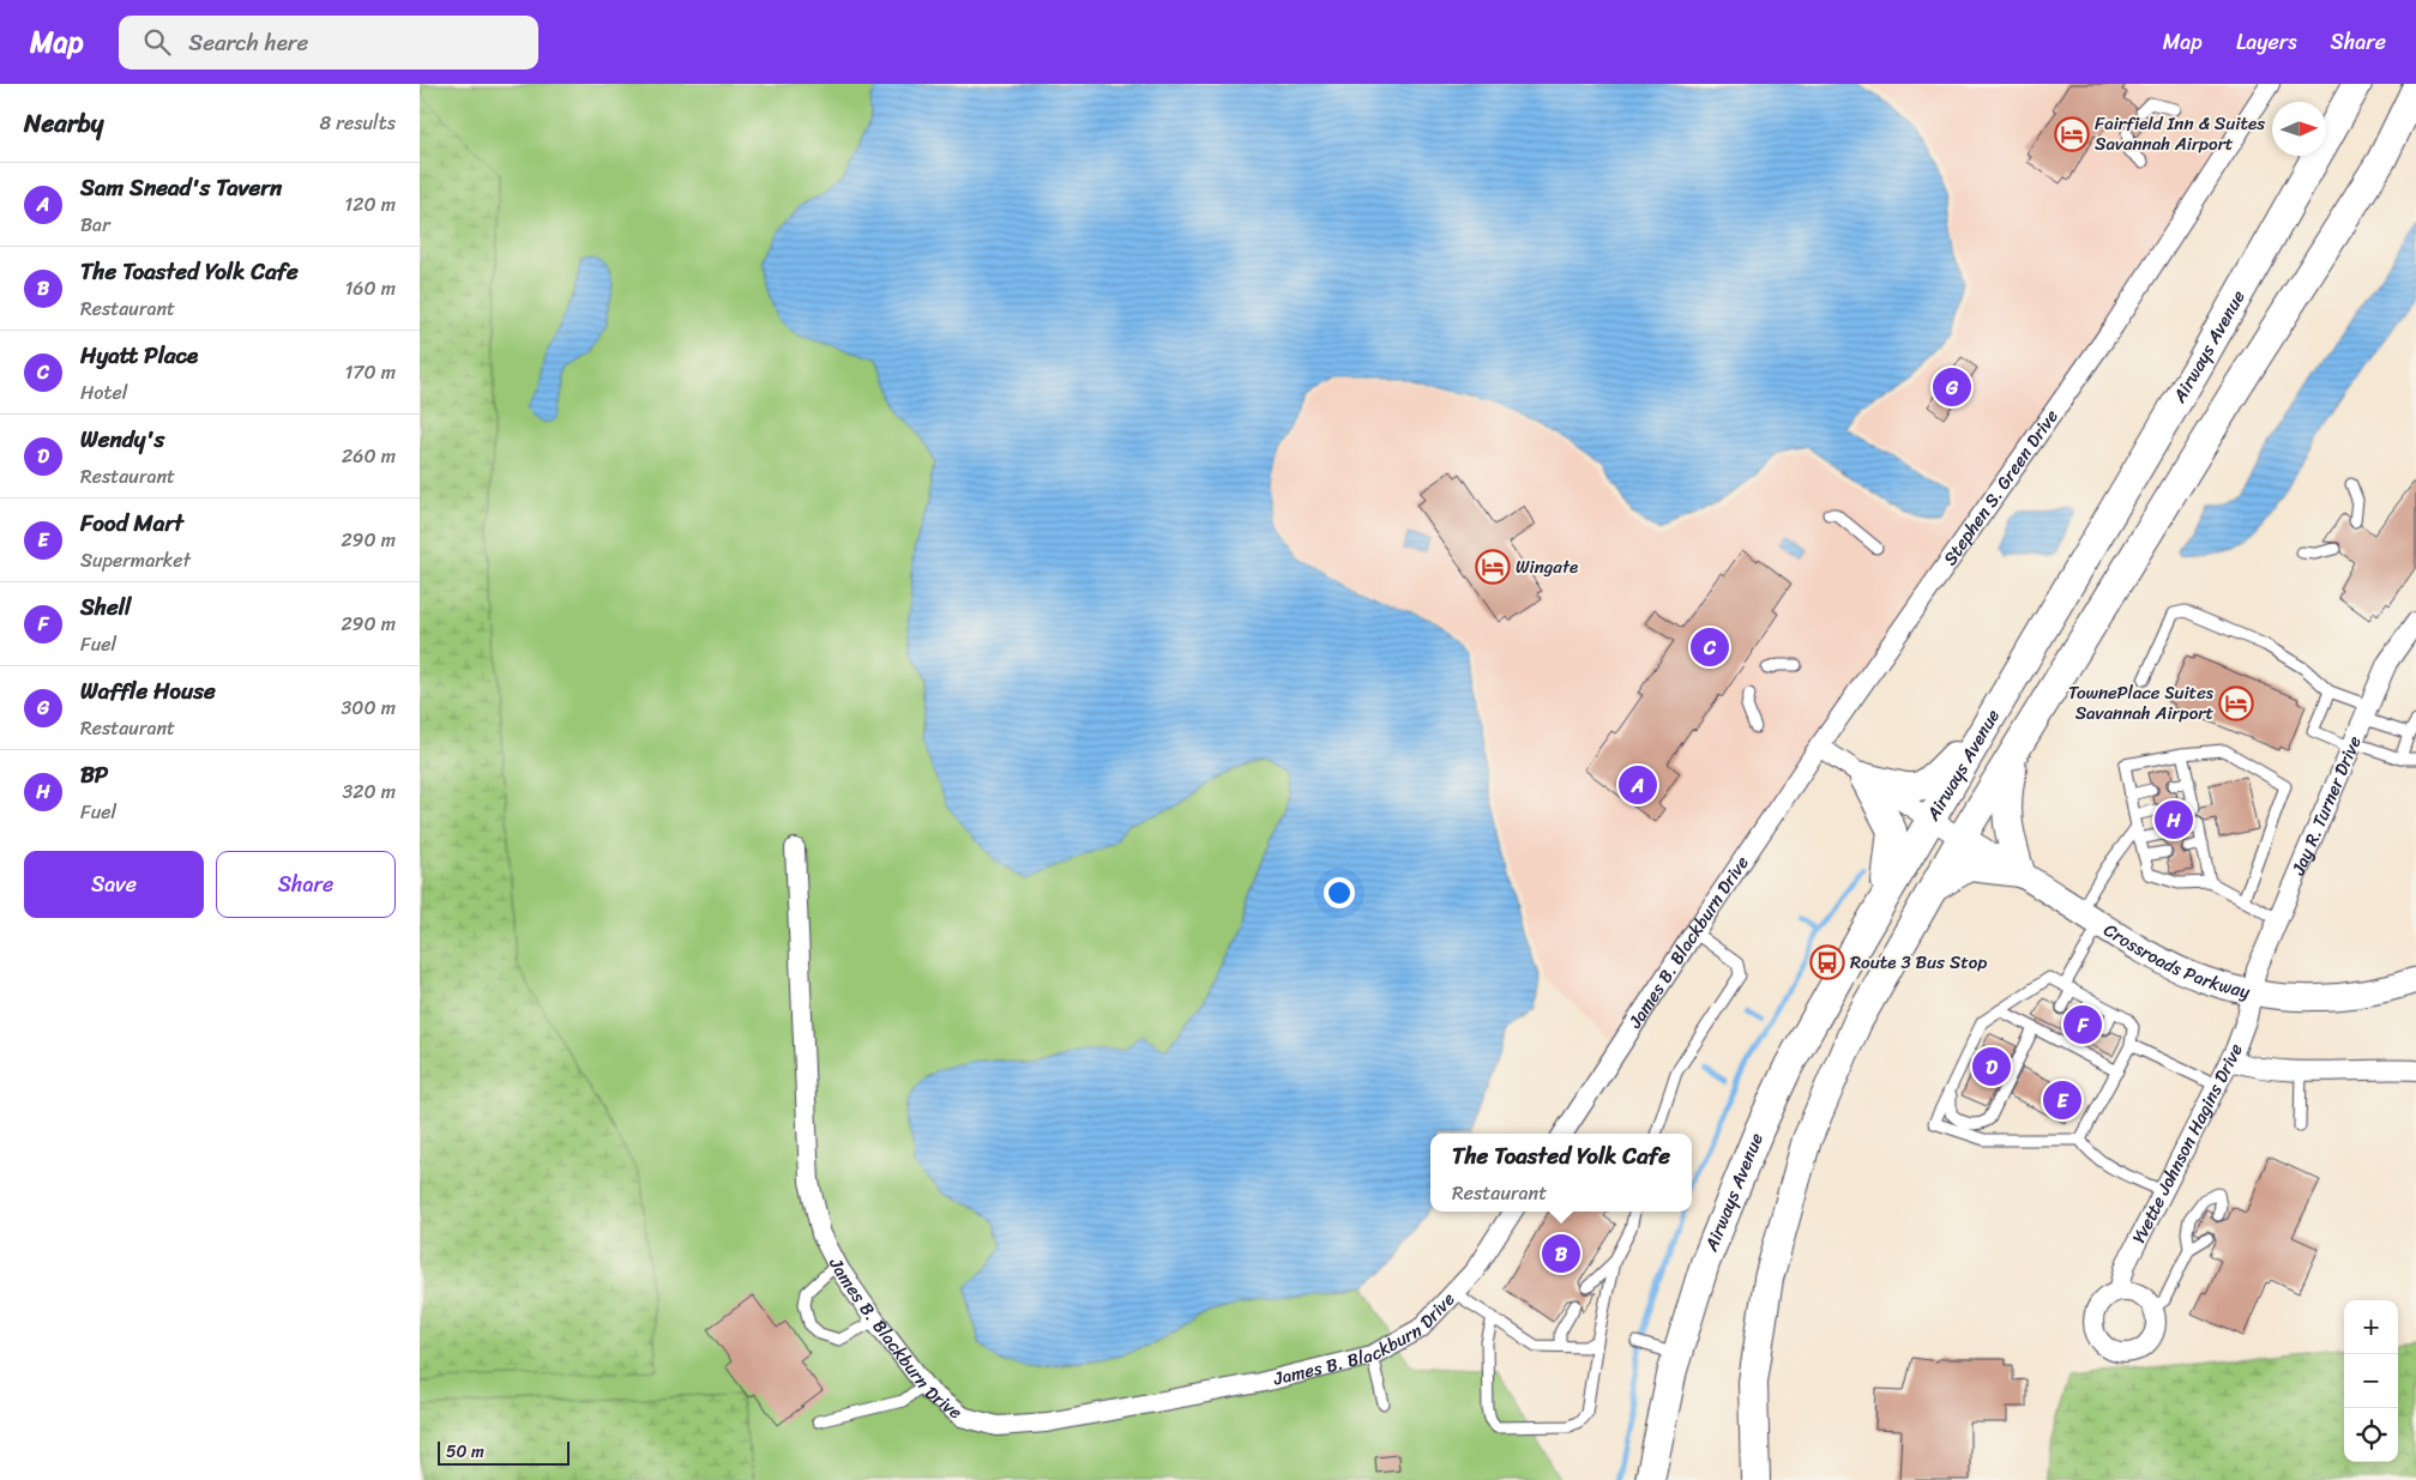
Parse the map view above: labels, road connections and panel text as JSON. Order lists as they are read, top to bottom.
{
  "streets": {
    "main road": ["Airways Avenue"],
    "street": [
      "Stephen S. Green Drive",
      "Jay R. Turner Drive",
      "James B. Blackburn Drive",
      "Crossroads Parkway",
      "Yvette Johnson Hagins Drive"
    ]
  },
  "crossings": [
    ["Airways Avenue", "Crossroads Parkway"],
    ["Stephen S. Green Drive", "James B. Blackburn Drive"],
    ["Jay R. Turner Drive", "Crossroads Parkway"],
    ["Jay R. Turner Drive", "Yvette Johnson Hagins Drive"],
    ["Crossroads Parkway", "Yvette Johnson Hagins Drive"]
  ],
  "places": {
    "hotel": ["Fairfield Inn & Suites Savannah Airport", "Wingate", "TownePlace Suites Savannah Airport"],
    "bus stop": ["Route 3 Bus Stop"]
  },
  "scale_bar": "50 m",
  "north": "right",
  "page": {
    "header": "Map",
    "search": "Search here",
    "nav": ["Map", "Layers", "Share"],
    "heading": ["Nearby", "8 results"],
    "list": [
      {
        "mark": "A",
        "name": "Sam Snead's Tavern",
        "note": "Bar",
        "value": "120 m"
      },
      {
        "mark": "B",
        "name": "The Toasted Yolk Cafe",
        "note": "Restaurant",
        "value": "160 m"
      },
      {
        "mark": "C",
        "name": "Hyatt Place",
        "note": "Hotel",
        "value": "170 m"
      },
      {
        "mark": "D",
        "name": "Wendy's",
        "note": "Restaurant",
        "value": "260 m"
      },
      {
        "mark": "E",
        "name": "Food Mart",
        "note": "Supermarket",
        "value": "290 m"
      },
      {
        "mark": "F",
        "name": "Shell",
        "note": "Fuel",
        "value": "290 m"
      },
      {
        "mark": "G",
        "name": "Waffle House",
        "note": "Restaurant",
        "value": "300 m"
      },
      {
        "mark": "H",
        "name": "BP",
        "note": "Fuel",
        "value": "320 m"
      }
    ],
    "pins": [
      "G",
      "C",
      "A",
      "H",
      "F",
      "D",
      "E",
      "B"
    ],
    "buttons": ["Save", "Share"],
    "popup": ["The Toasted Yolk Cafe", "Restaurant"],
    "map_buttons": ["+", "−"],
    "scale": "50 m"
  }
}
